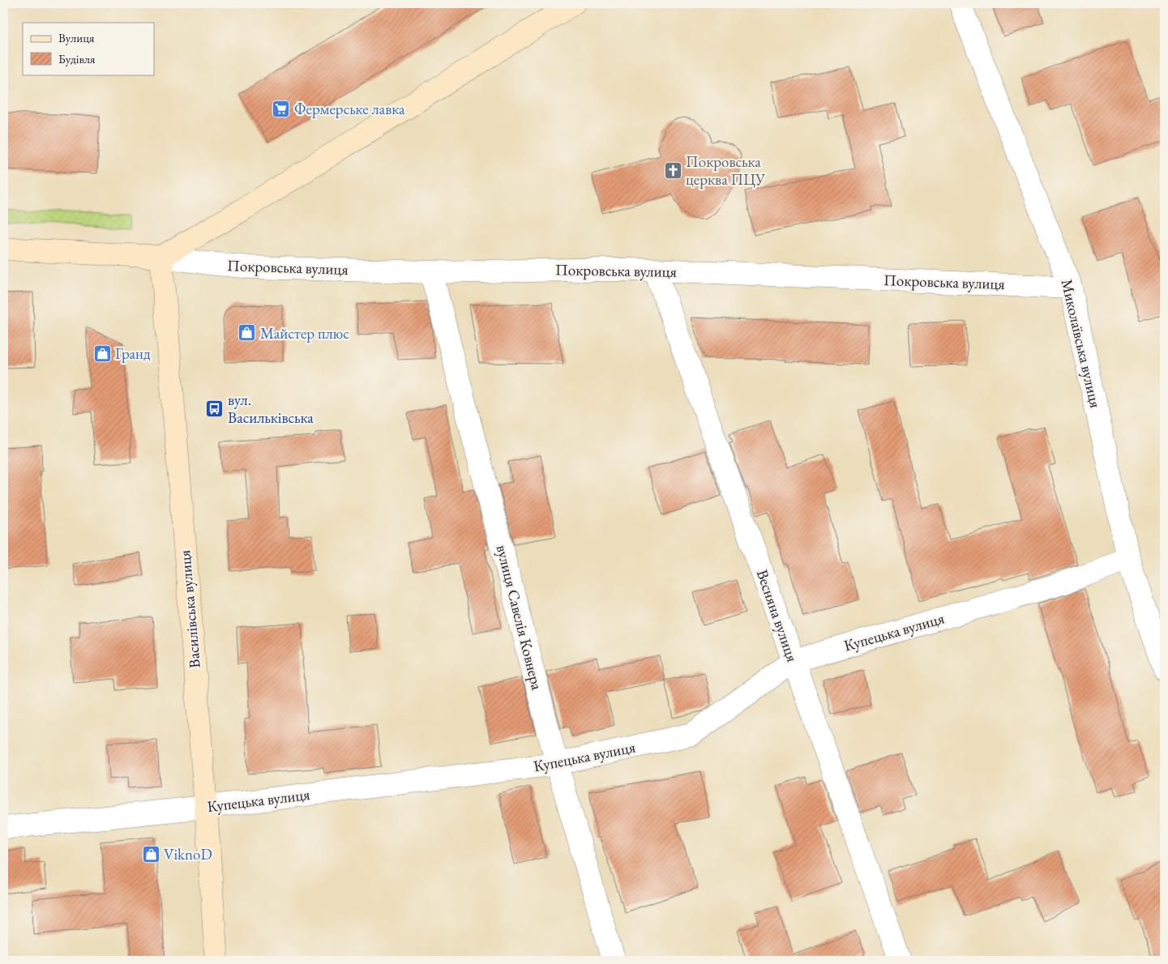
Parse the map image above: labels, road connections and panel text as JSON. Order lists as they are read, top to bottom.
{
  "streets": {
    "main road": ["Покровська вулиця", "Василівська вулиця"],
    "street": [
      "Миколаївська вулиця",
      "Весняна вулиця",
      "вулиця Савелія Ковнера",
      "Купецька вулиця"
    ]
  },
  "crossings": [
    ["Покровська вулиця", "Миколаївська вулиця"],
    ["Покровська вулиця", "Василівська вулиця"],
    ["Покровська вулиця", "Весняна вулиця"],
    ["Покровська вулиця", "вулиця Савелія Ковнера"],
    ["Миколаївська вулиця", "Купецька вулиця"],
    ["Василівська вулиця", "Купецька вулиця"],
    ["Весняна вулиця", "Купецька вулиця"],
    ["вулиця Савелія Ковнера", "Купецька вулиця"]
  ],
  "places": {
    "supermarket": ["Фермерське лавка"],
    "church": ["Покровська церква ПЦУ"],
    "shop": ["Майстер плюс", "Гранд", "ViknoD"],
    "bus stop": ["вул. Васильківська"]
  },
  "legend": ["Вулиця", "Будівля"]
}
